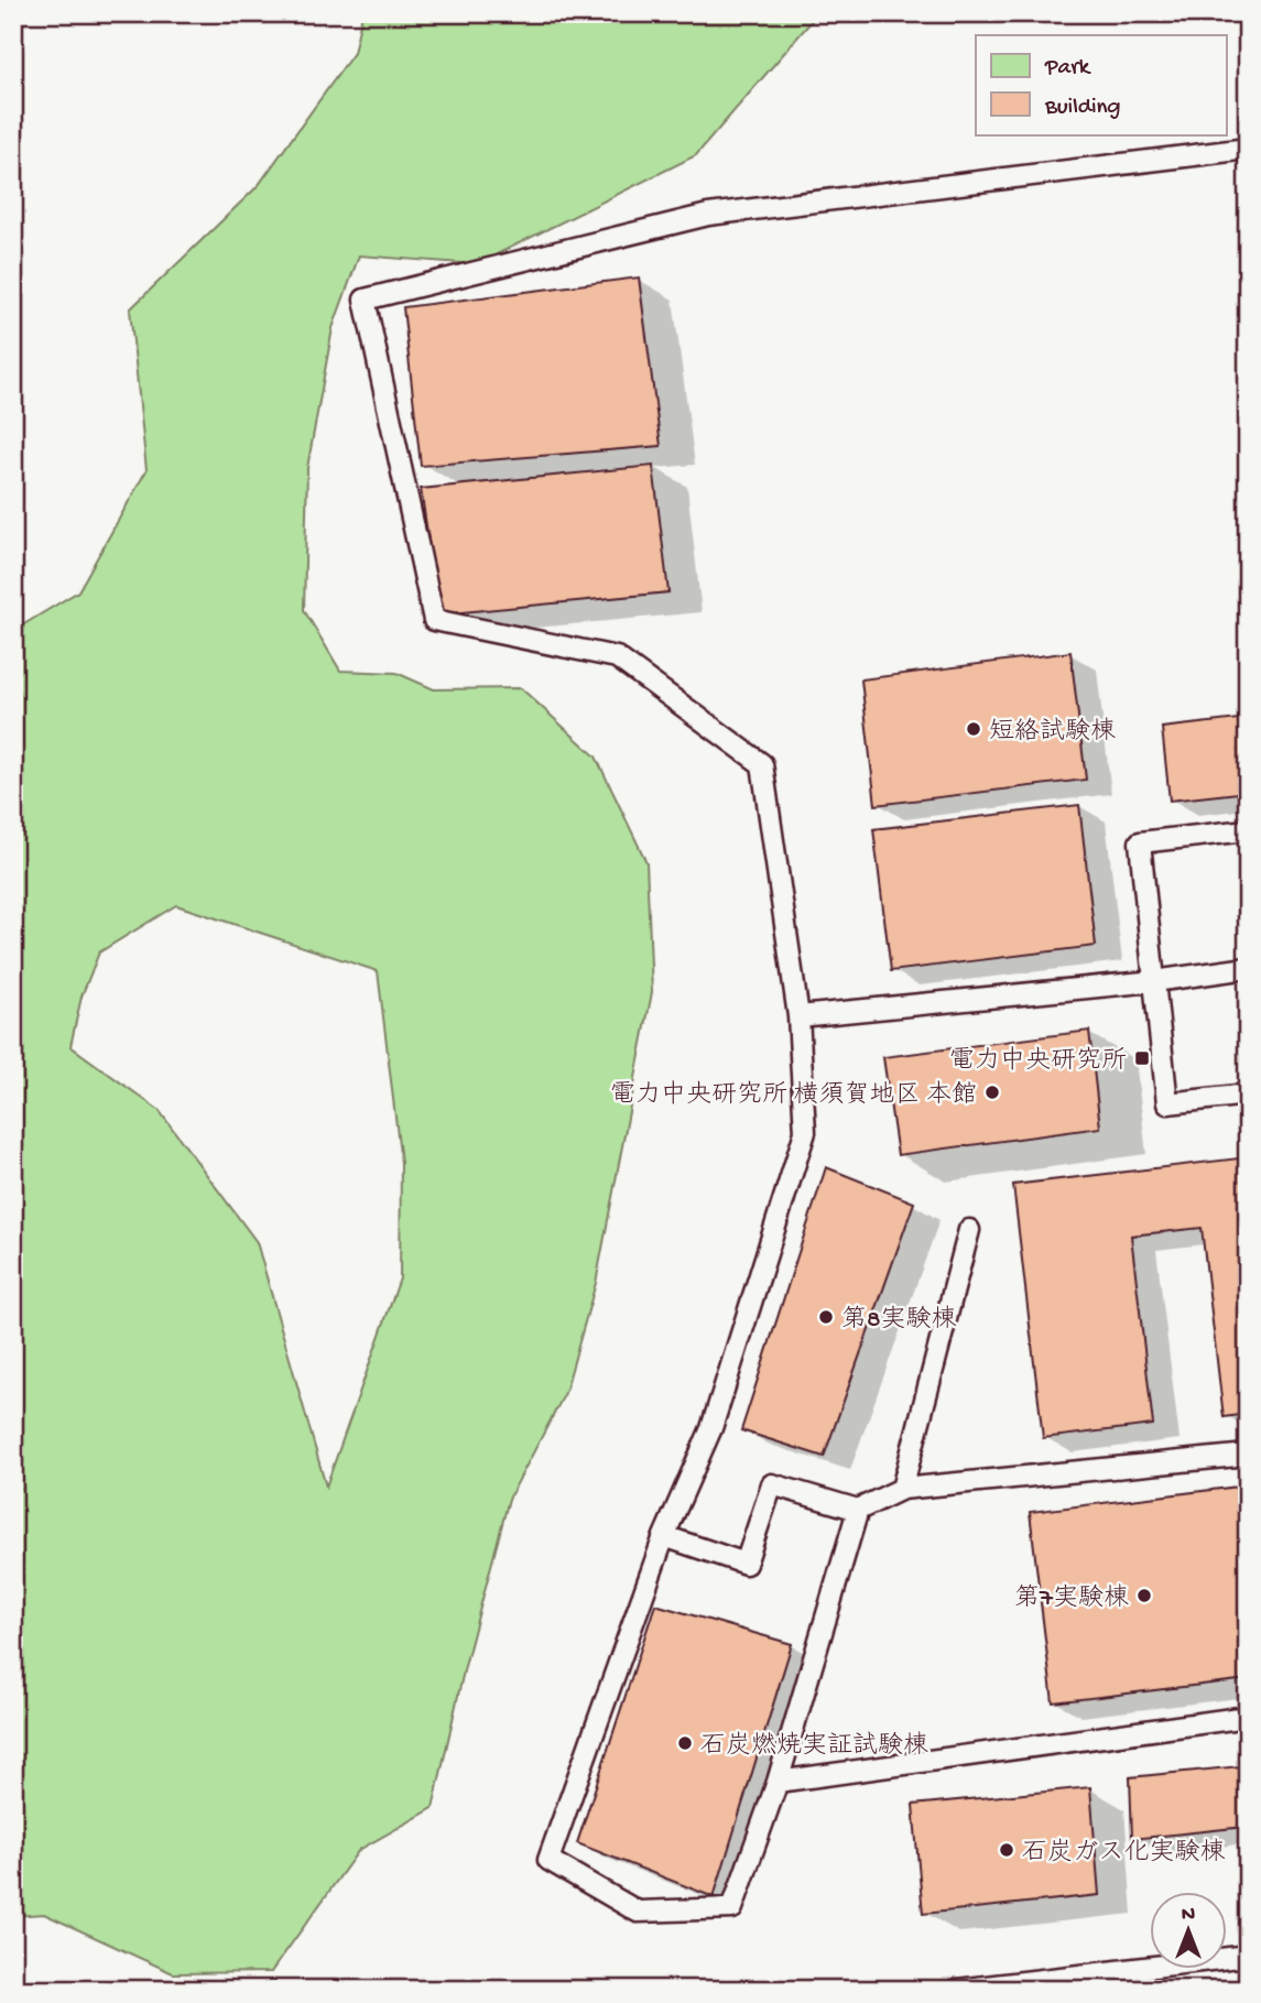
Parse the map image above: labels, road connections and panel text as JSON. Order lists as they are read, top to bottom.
{
  "places": {
    "other": [
      "短絡試験棟",
      "電力中央研究所 横須賀地区 本館",
      "第8実験棟",
      "第7実験棟",
      "石炭燃焼実証試験棟",
      "石炭ガス化実験棟"
    ],
    "transit": ["電力中央研究所"]
  },
  "legend": ["Park", "Building"],
  "north": "top"
}
